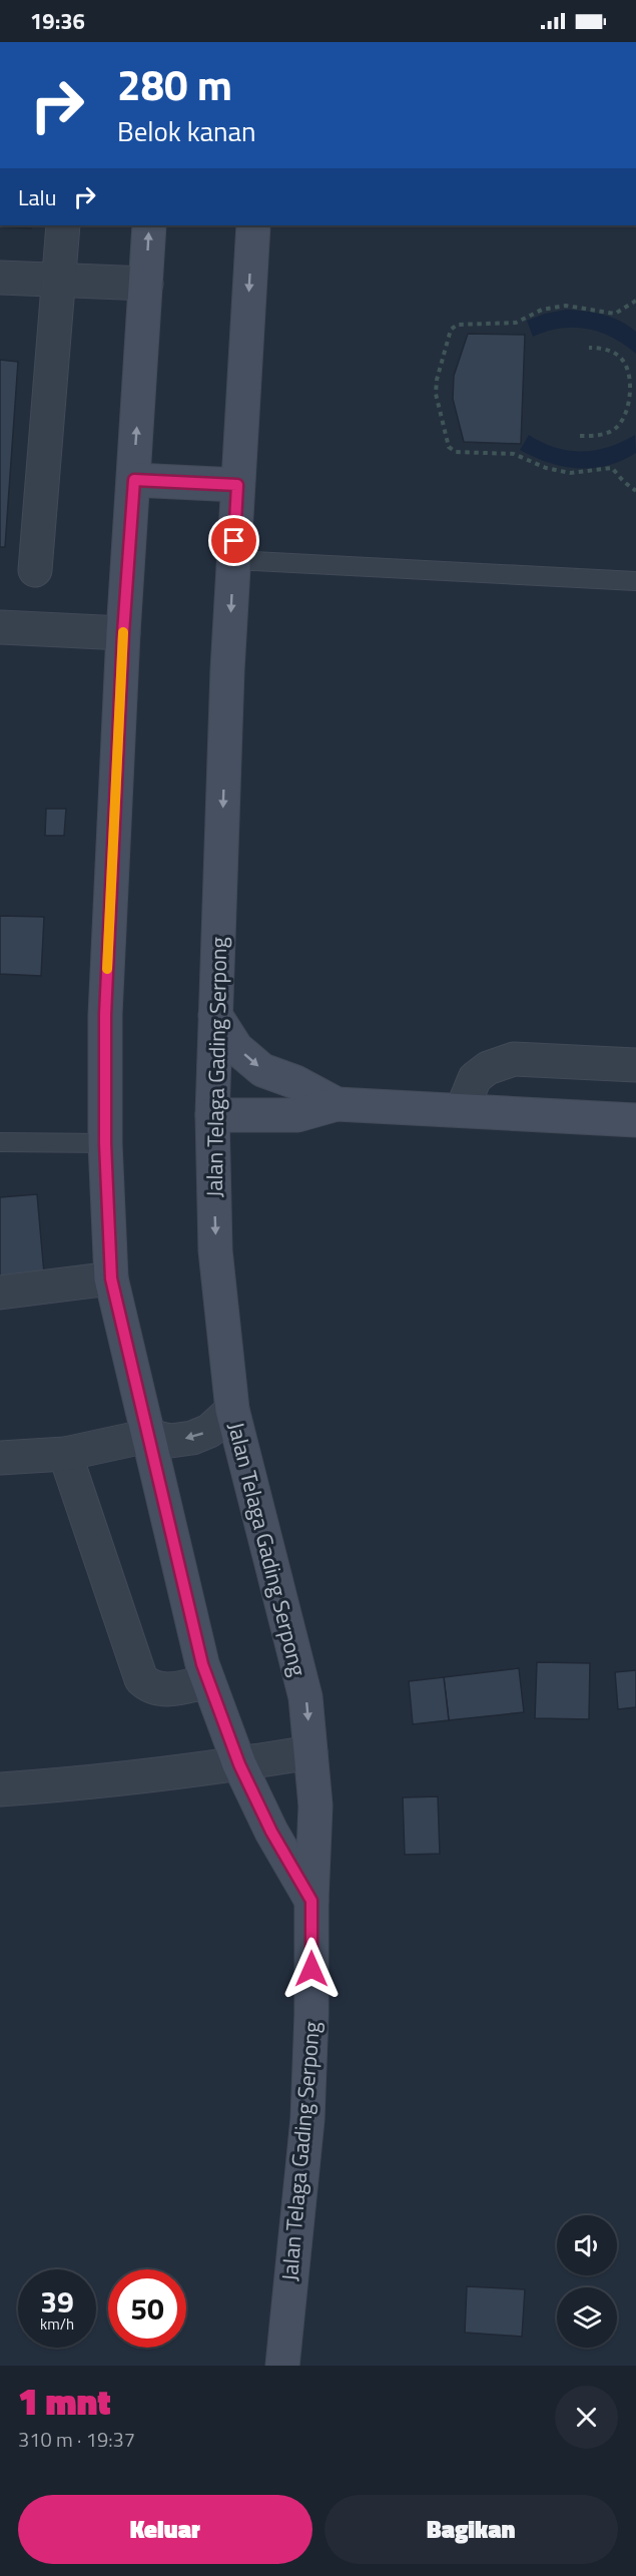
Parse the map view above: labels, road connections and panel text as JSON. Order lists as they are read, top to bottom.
{
  "streets": {
    "main road": ["Jalan Telaga Gading Serpong"]
  },
  "page": {
    "status": "19:36",
    "turn": ["280 m", "Belok kanan"],
    "then": "Lalu",
    "speed": "39 km/h",
    "limit": "50",
    "heading": ["1 mnt", "310 m · 19:37"],
    "buttons": ["Keluar", "Bagikan"]
  }
}
